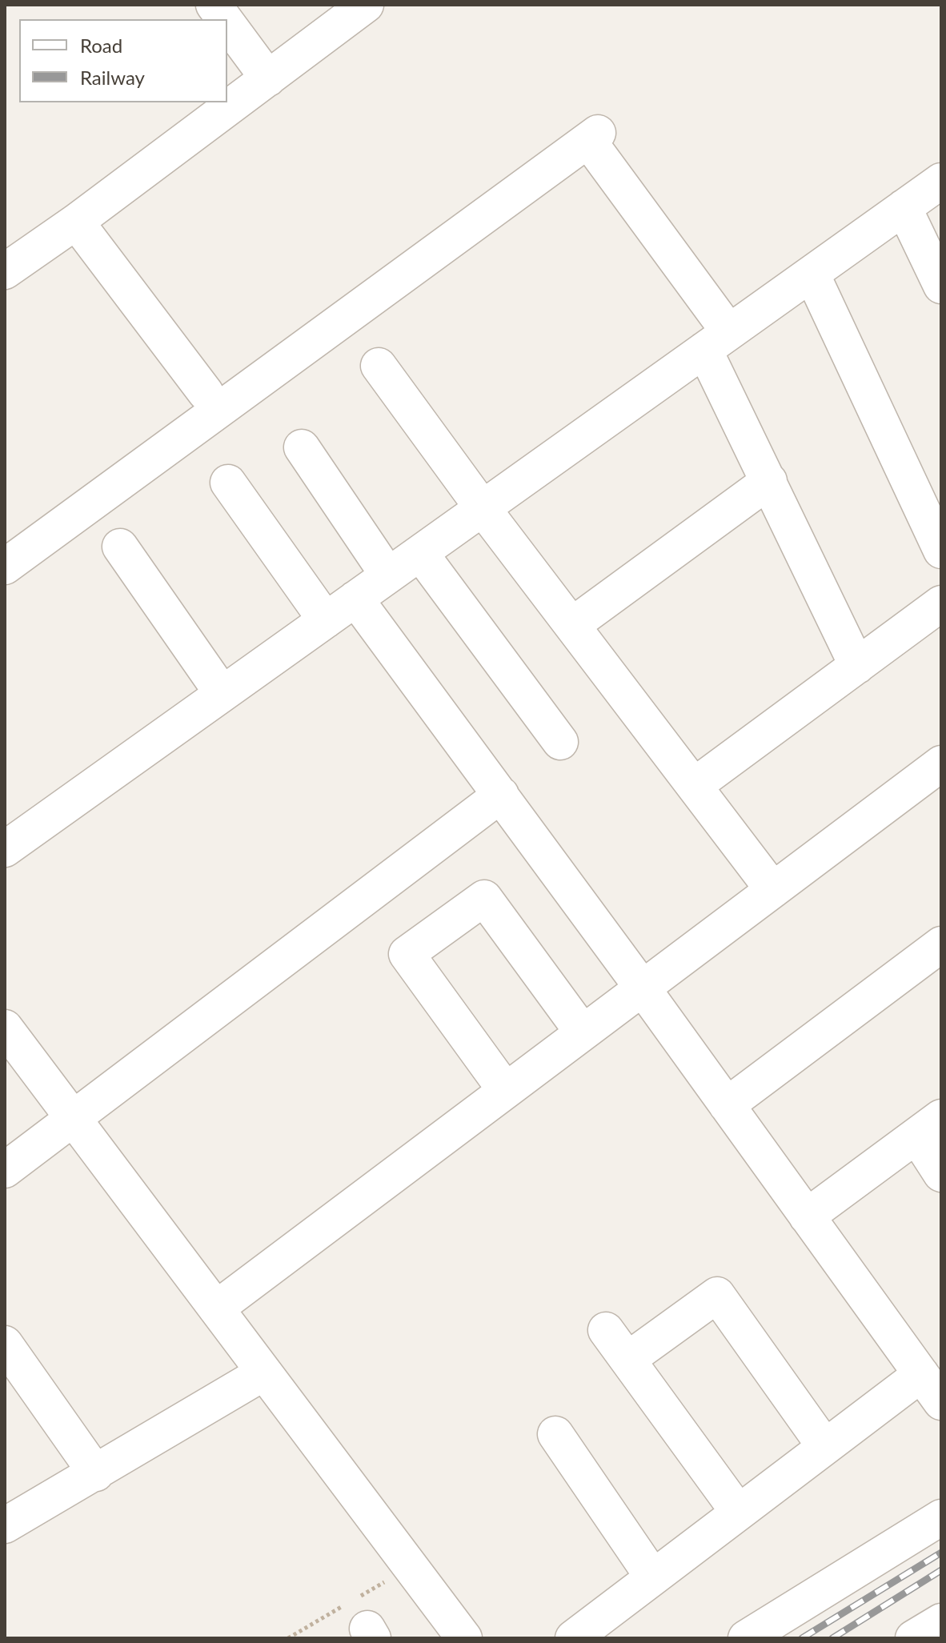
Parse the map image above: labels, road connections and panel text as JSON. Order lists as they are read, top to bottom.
{
  "legend": ["Road", "Railway"]
}
